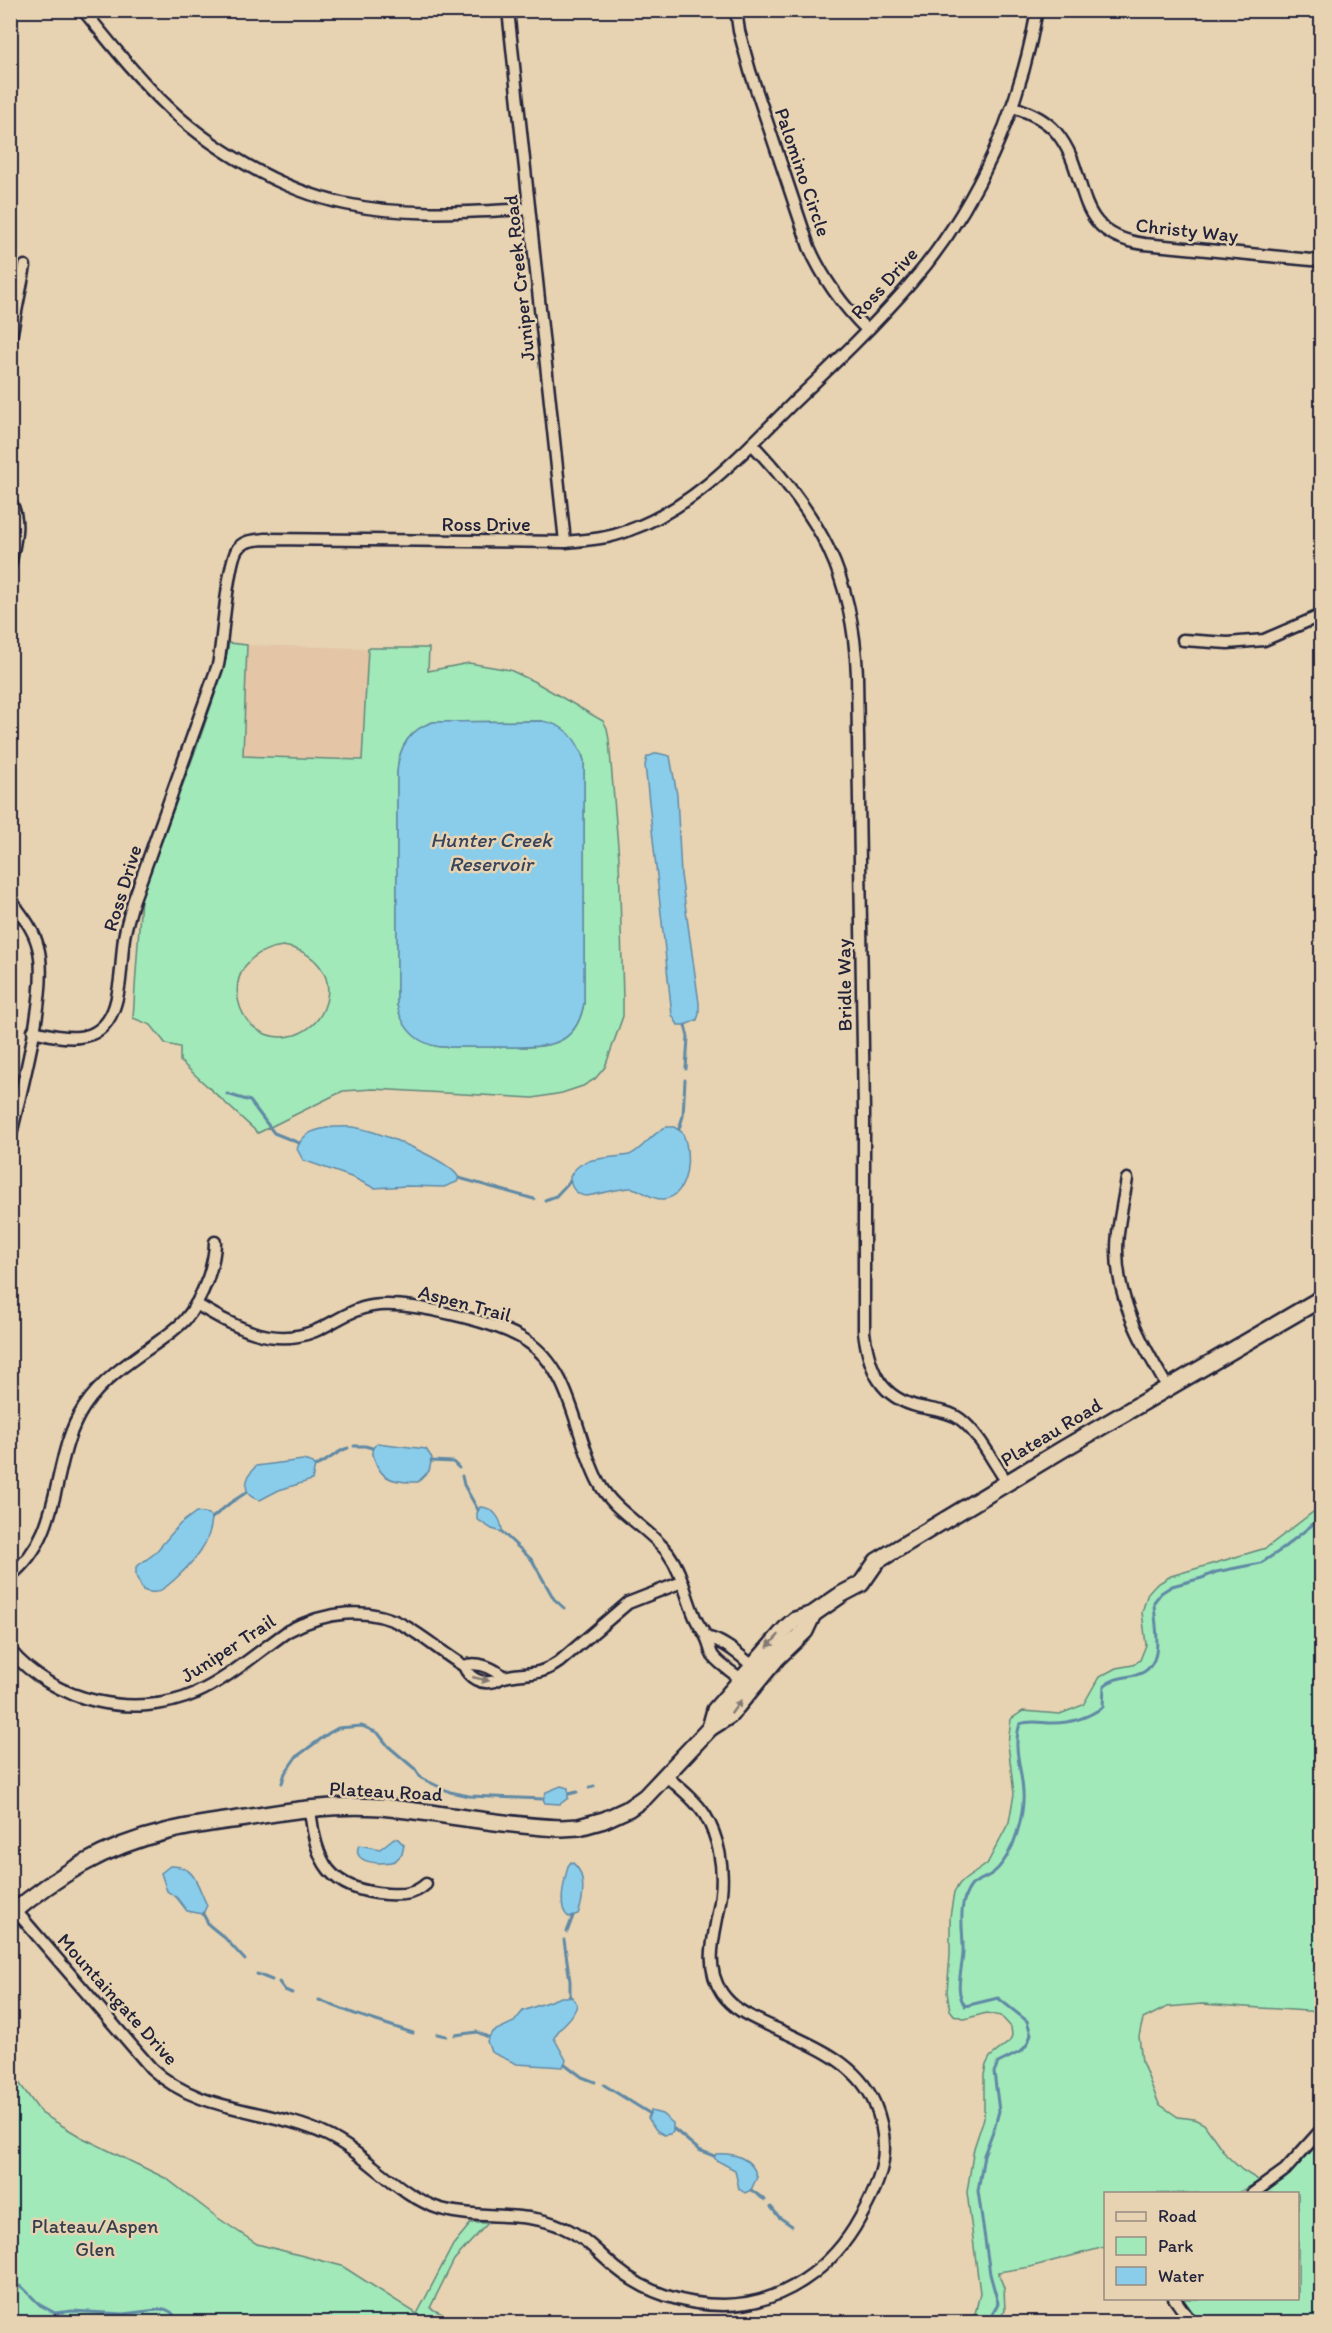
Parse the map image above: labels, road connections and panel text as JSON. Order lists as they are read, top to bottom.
{
  "streets": {
    "street": [
      "Palomino Circle",
      "Christy Way",
      "Juniper Creek Road",
      "Ross Drive",
      "Bridle Way",
      "Aspen Trail",
      "Plateau Road",
      "Juniper Trail",
      "Mountaingate Drive"
    ]
  },
  "crossings": [
    ["Palomino Circle", "Ross Drive"],
    ["Christy Way", "Ross Drive"],
    ["Juniper Creek Road", "Ross Drive"],
    ["Ross Drive", "Bridle Way"],
    ["Bridle Way", "Plateau Road"],
    ["Aspen Trail", "Plateau Road"],
    ["Aspen Trail", "Juniper Trail"],
    ["Plateau Road", "Mountaingate Drive"]
  ],
  "water": ["Hunter Creek Reservoir"],
  "parks": ["Plateau/Aspen Glen"],
  "legend": ["Road", "Park", "Water"]
}
